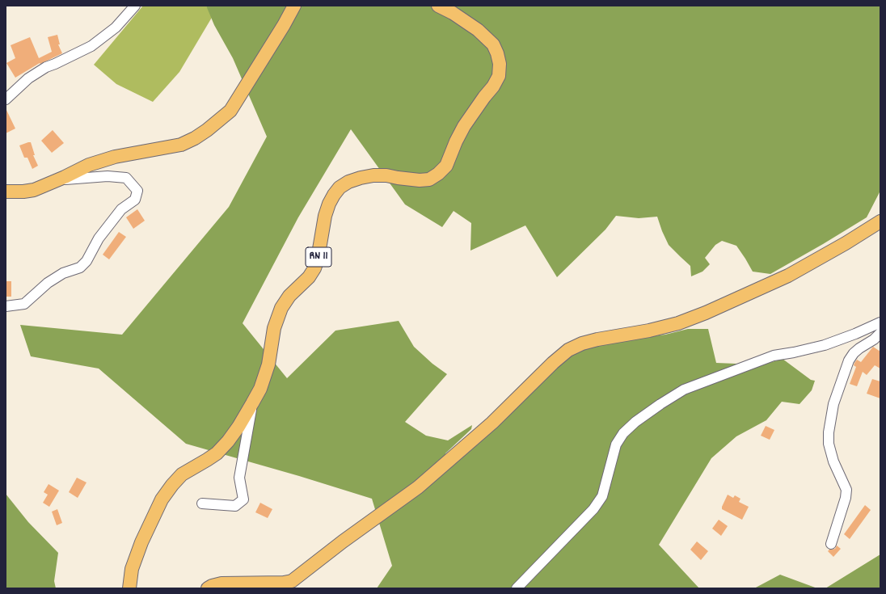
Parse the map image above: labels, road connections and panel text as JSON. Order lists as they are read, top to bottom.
{
  "streets": {
    "main road": ["RN 11"]
  }
}
